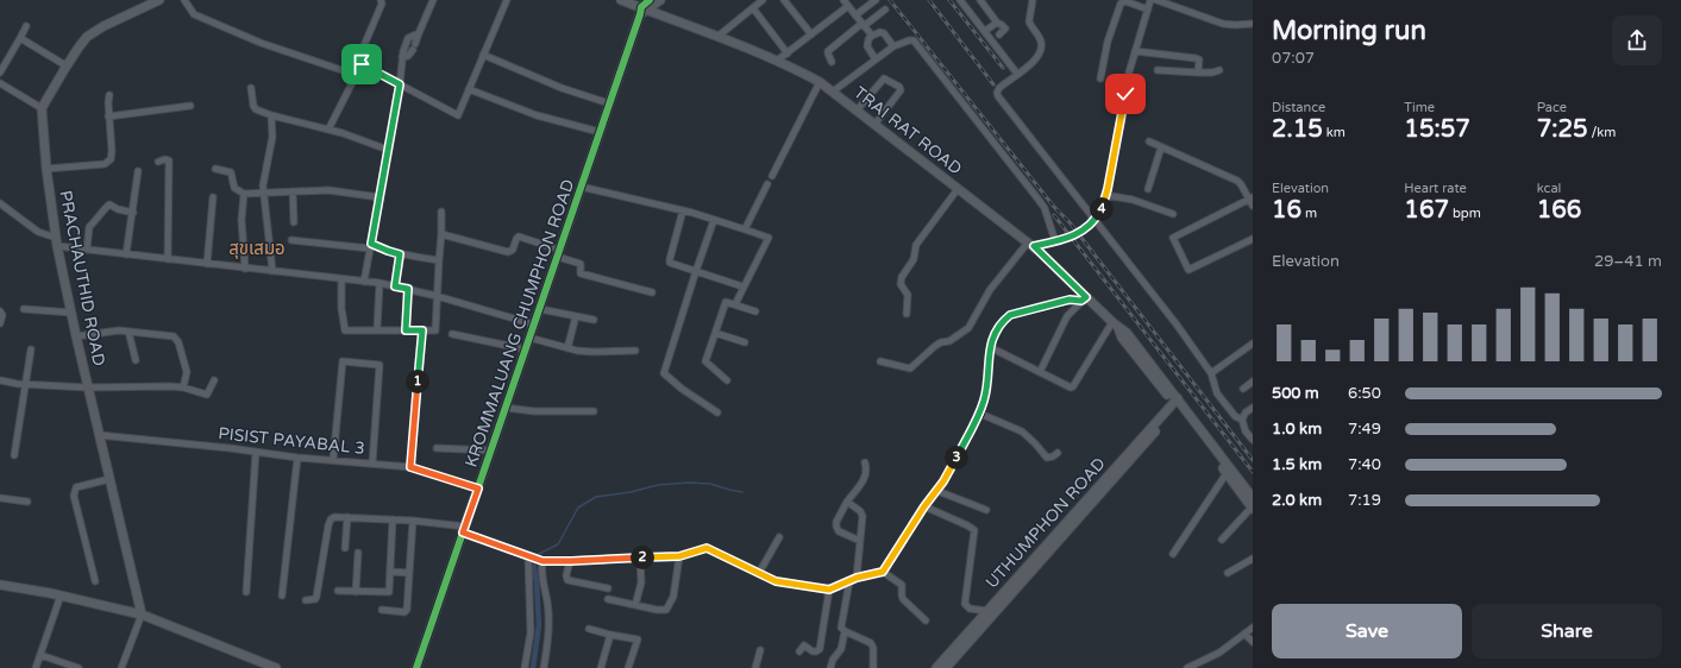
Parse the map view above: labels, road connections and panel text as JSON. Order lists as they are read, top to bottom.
{
  "streets": {
    "street": [
      "TRAI RAT ROAD",
      "PRACHAUTHID ROAD",
      "KROMMALUANG CHUMPHON ROAD",
      "PISIST PAYABAL 3",
      "UTHUMPHON ROAD"
    ]
  },
  "crossings": [
    ["TRAI RAT ROAD", "KROMMALUANG CHUMPHON ROAD"],
    ["TRAI RAT ROAD", "UTHUMPHON ROAD"],
    ["PRACHAUTHID ROAD", "PISIST PAYABAL 3"],
    ["KROMMALUANG CHUMPHON ROAD", "PISIST PAYABAL 3"]
  ],
  "districts": ["สุขเสมอ"],
  "page": {
    "heading": ["Morning run", "07:07"],
    "stats": [
      ["Distance", "2.15 km"],
      ["Time", "15:57"],
      ["Pace", "7:25 /km"],
      ["Elevation", "16 m"],
      ["Heart rate", "167 bpm"],
      ["kcal", "166"]
    ],
    "pins": [
      "4",
      "1",
      "3",
      "2"
    ],
    "chart": ["Elevation", "29–41 m"],
    "list": [
      {
        "name": "500 m",
        "note": "6:50"
      },
      {
        "name": "1.0 km",
        "note": "7:49"
      },
      {
        "name": "1.5 km",
        "note": "7:40"
      },
      {
        "name": "2.0 km",
        "note": "7:19"
      }
    ],
    "buttons": ["Save", "Share"]
  }
}
